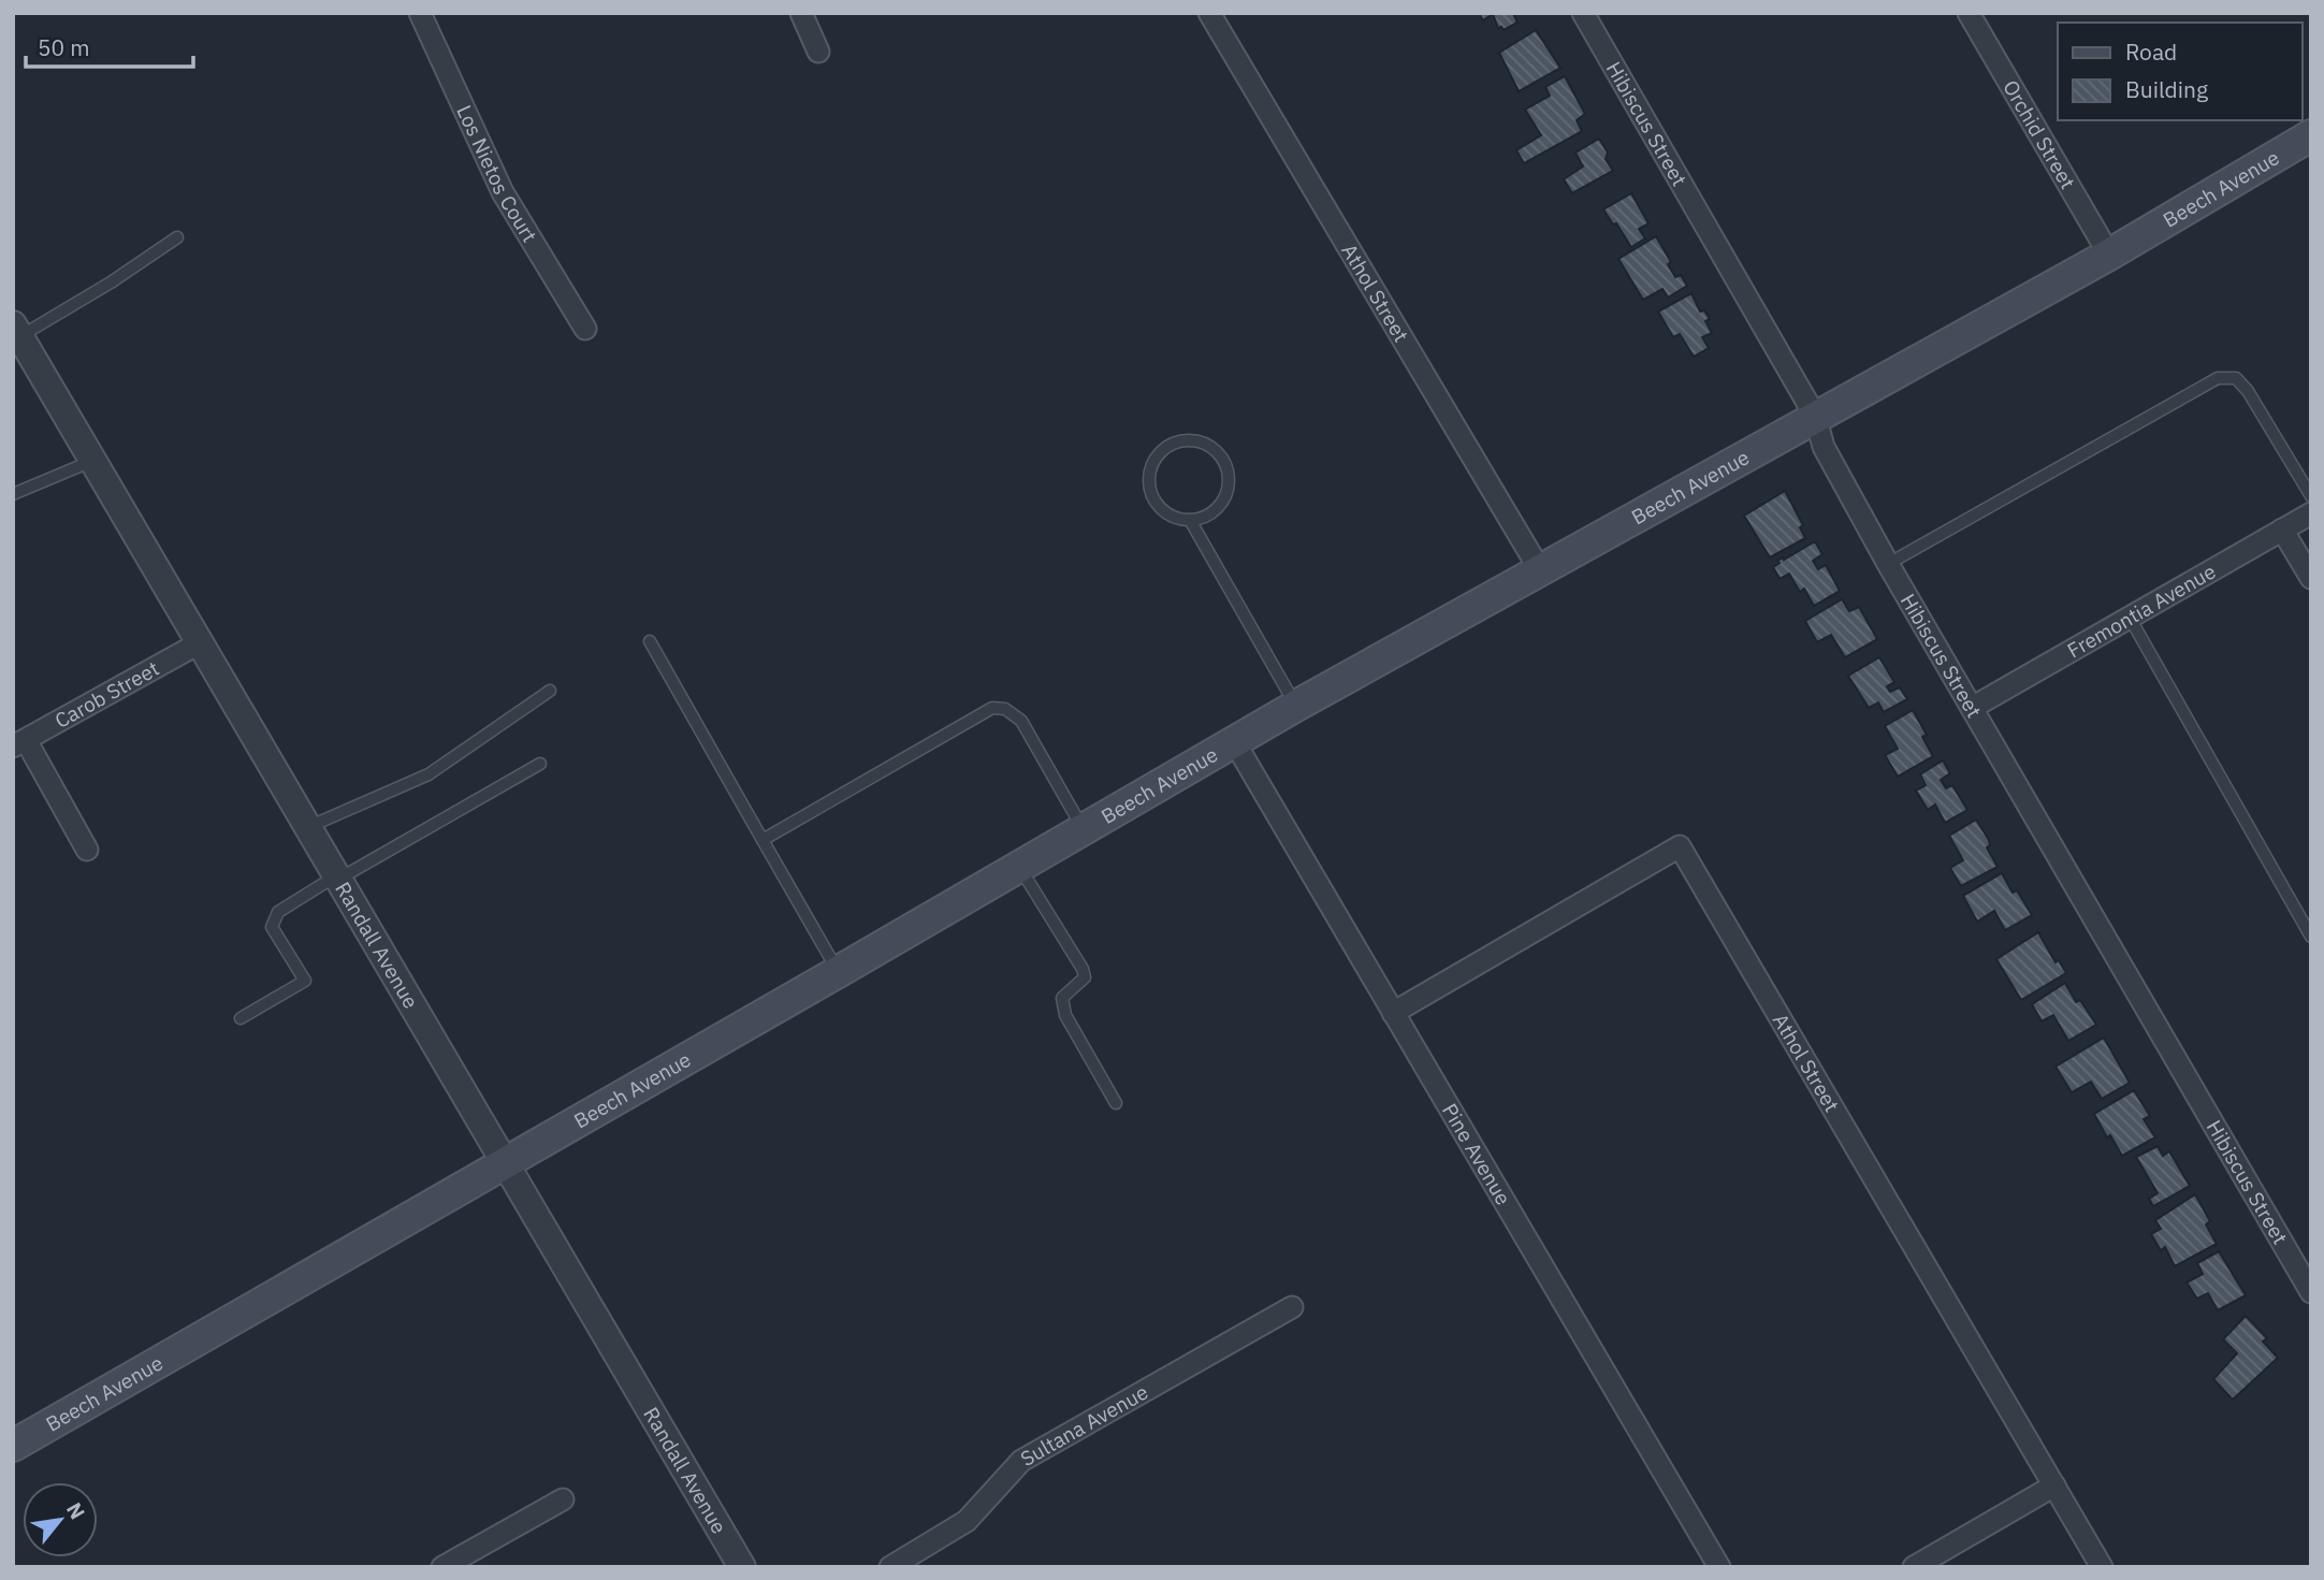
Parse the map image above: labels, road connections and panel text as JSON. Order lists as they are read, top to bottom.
{
  "streets": {
    "main road": ["Beech Avenue"],
    "street": [
      "Hibiscus Street",
      "Orchid Street",
      "Los Nietos Court",
      "Athol Street",
      "Fremontia Avenue",
      "Carob Street",
      "Randall Avenue",
      "Pine Avenue",
      "Sultana Avenue"
    ]
  },
  "crossings": [
    ["Hibiscus Street", "Beech Avenue"],
    ["Hibiscus Street", "Fremontia Avenue"],
    ["Orchid Street", "Beech Avenue"],
    ["Beech Avenue", "Athol Street"],
    ["Beech Avenue", "Randall Avenue"],
    ["Beech Avenue", "Pine Avenue"],
    ["Athol Street", "Pine Avenue"],
    ["Carob Street", "Randall Avenue"]
  ],
  "legend": ["Road", "Building"],
  "scale_bar": "50 m",
  "north": "top right"
}
